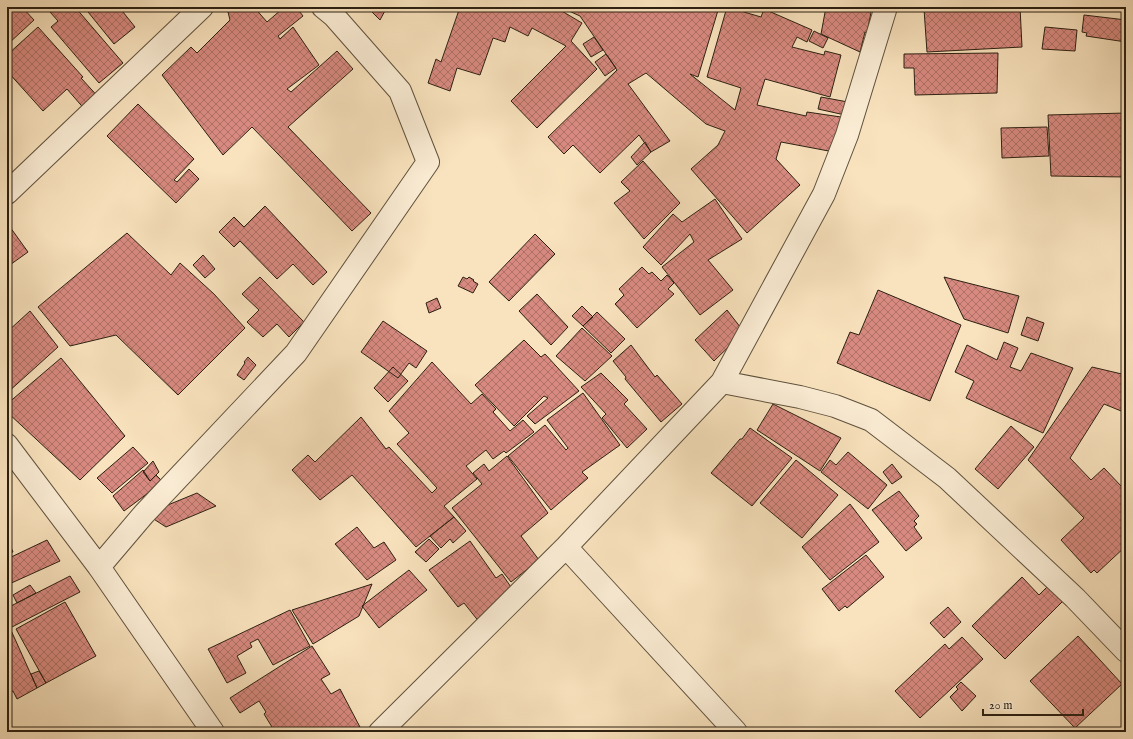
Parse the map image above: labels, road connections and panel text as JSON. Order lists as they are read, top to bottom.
{
  "scale_bar": "20 m"
}
